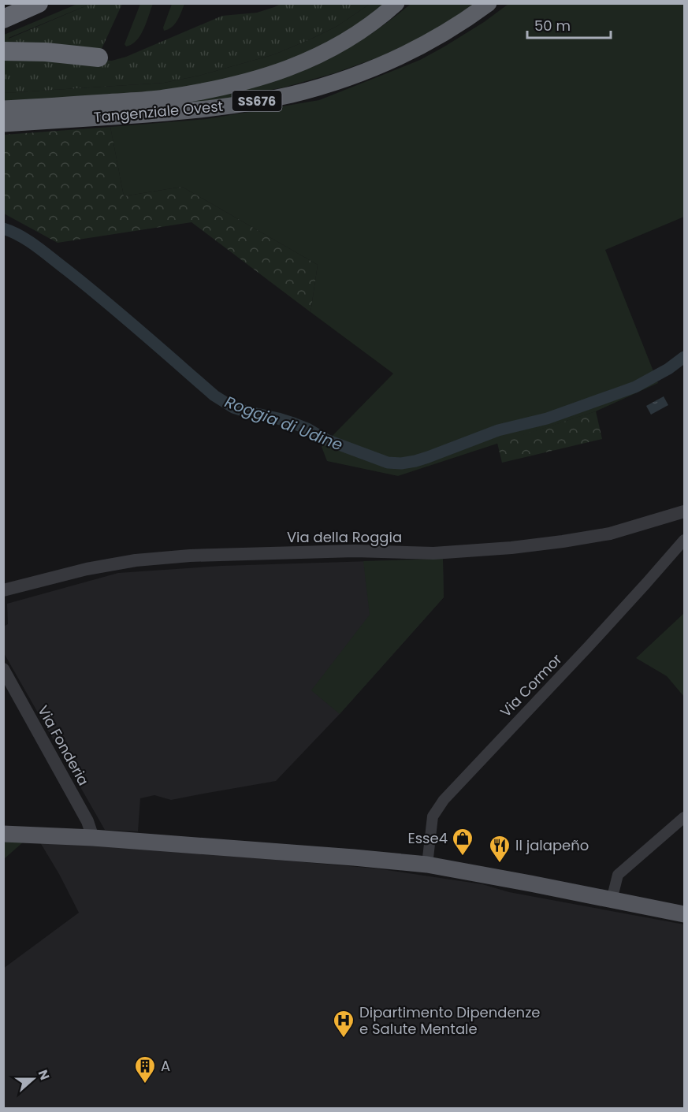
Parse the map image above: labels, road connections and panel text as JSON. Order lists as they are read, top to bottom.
{
  "streets": {
    "highway": ["SS676", "Tangenziale Ovest"],
    "street": ["Via della Roggia", "Via Cormor", "Via Fonderia"]
  },
  "water": ["Roggia di Udine"],
  "places": {
    "shop": ["Esse4"],
    "restaurant": ["Il jalapeño"],
    "hospital": ["Dipartimento Dipendenze e Salute Mentale"],
    "building": ["A"]
  },
  "scale_bar": "50 m",
  "north": "right"
}
